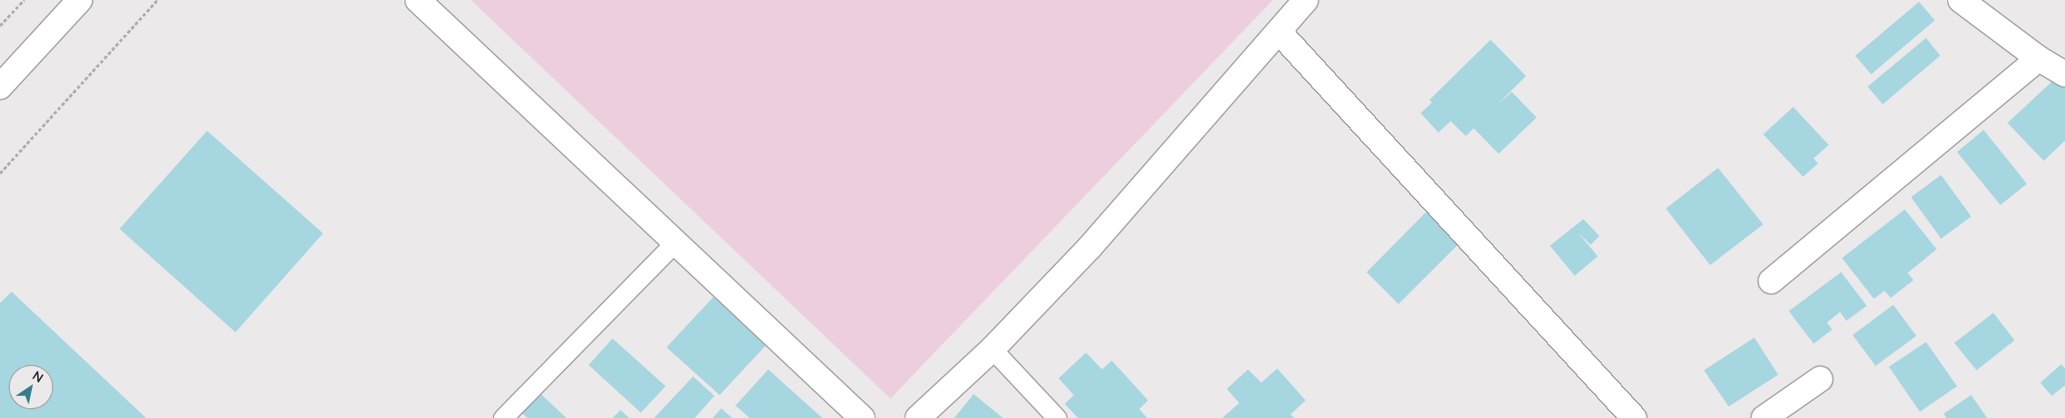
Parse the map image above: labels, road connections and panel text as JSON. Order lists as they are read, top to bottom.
{
  "north": "top right"
}
